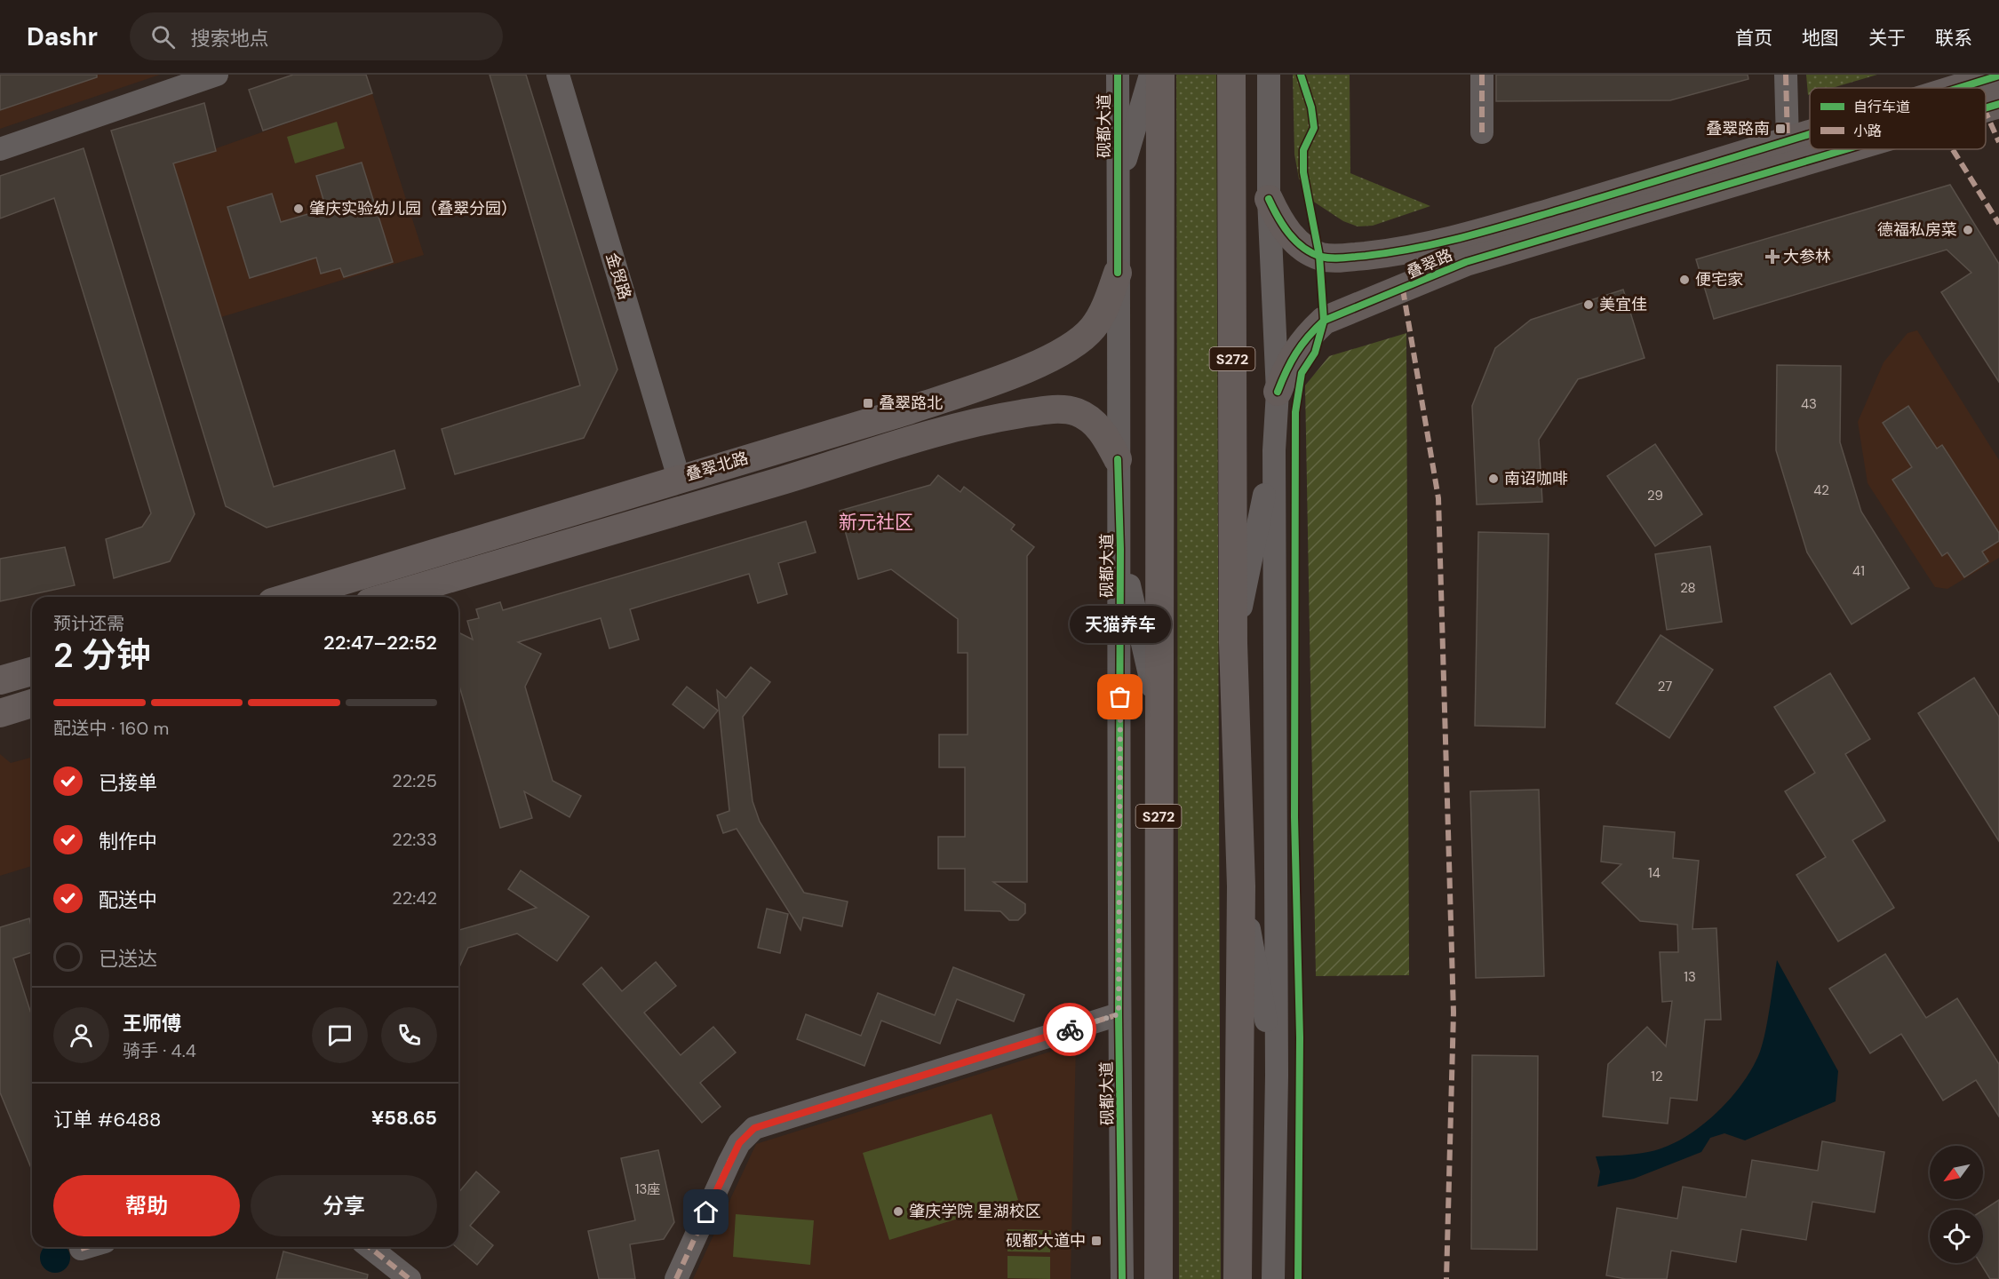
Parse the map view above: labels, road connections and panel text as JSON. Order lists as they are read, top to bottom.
{
  "streets": {
    "main road": ["叠翠路", "S272", "叠翠北路"],
    "street": ["砚都大道", "金贸路"]
  },
  "crossings": [
    ["砚都大道", "叠翠北路"],
    ["金贸路", "叠翠北路"]
  ],
  "districts": ["新元社区"],
  "places": {
    "transit": ["叠翠路南", "叠翠路北", "砚都大道中"],
    "other": [
      "肇庆实验幼儿园（叠翠分园）",
      "德福私房菜",
      "便宅家",
      "美宜佳",
      "南诏咖啡",
      "天猫养车",
      "肇庆学院 星湖校区"
    ],
    "health": ["大参林"]
  },
  "house_numbers": [
    "43",
    "42",
    "29",
    "41",
    "28",
    "27",
    "14",
    "13",
    "12",
    "13座"
  ],
  "legend": ["自行车道", "小路"],
  "north": "bottom left",
  "page": {
    "header": "Dashr",
    "search": "搜索地点",
    "nav": [
      "首页",
      "地图",
      "关于",
      "联系"
    ],
    "heading": ["2 分钟", "预计还需", "22:47–22:52"],
    "panel": [
      "王师傅",
      "骑手 · 4.4",
      "订单 #6488",
      "¥58.65"
    ],
    "bubble": "天猫养车",
    "bar": "配送中 · 160 m",
    "list": [
      ["已接单", "22:25"],
      ["制作中", "22:33"],
      ["配送中", "22:42"],
      "已送达"
    ],
    "buttons": ["帮助", "分享"]
  }
}
